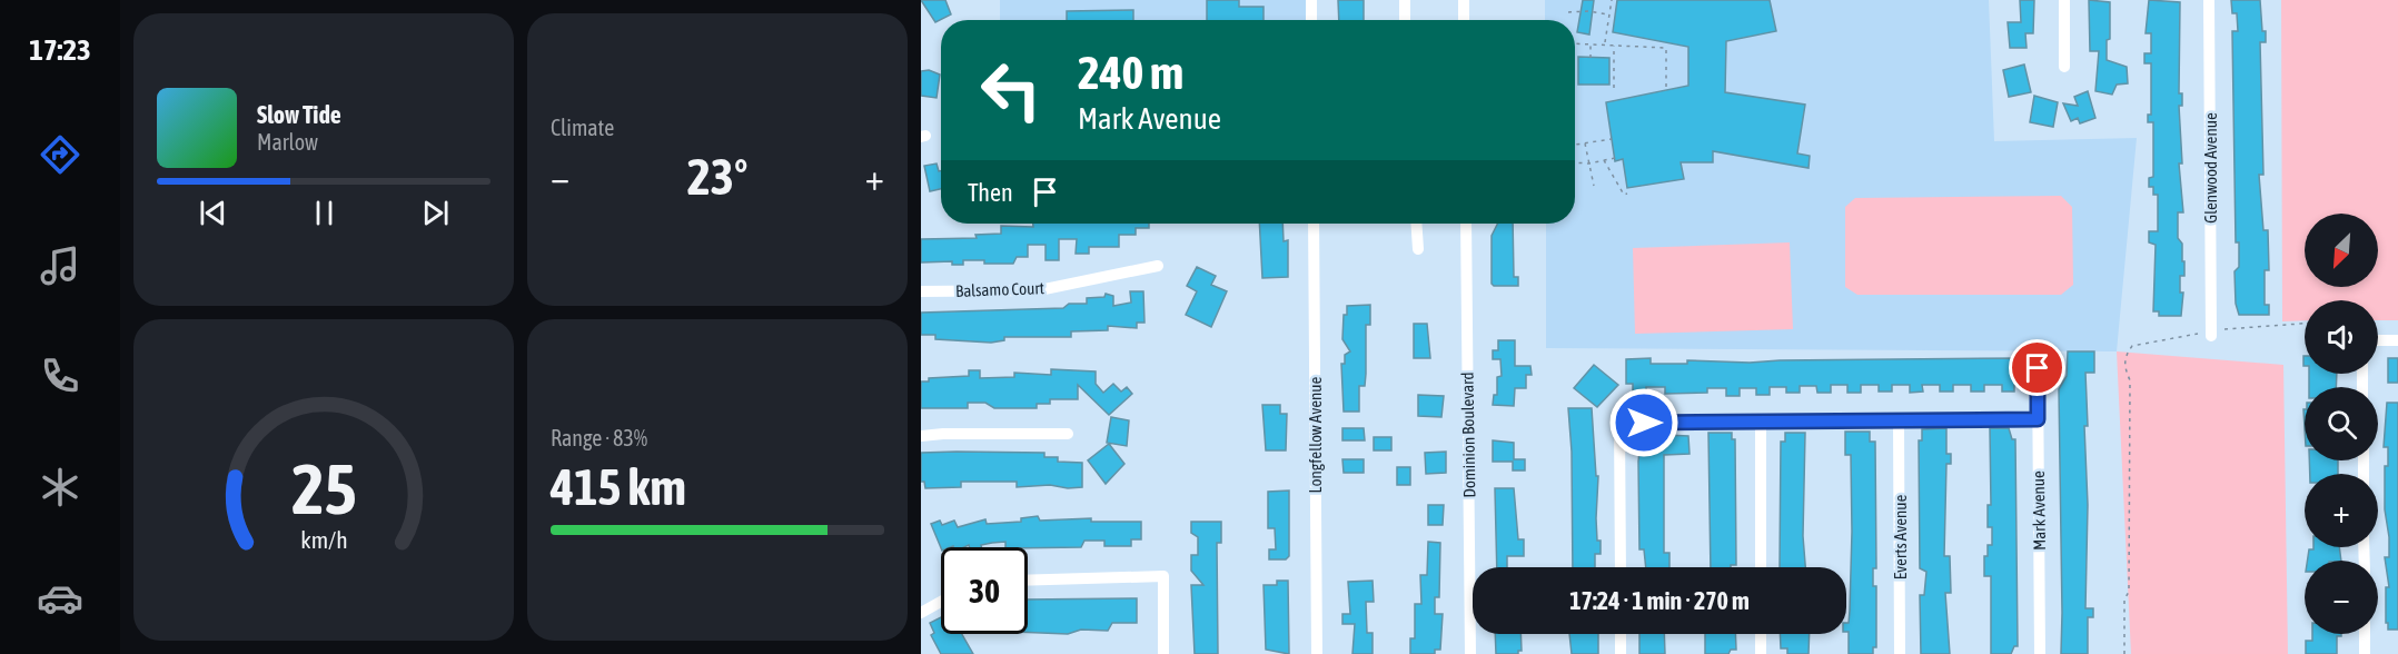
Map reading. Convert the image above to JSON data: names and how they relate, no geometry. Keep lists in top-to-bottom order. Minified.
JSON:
{"streets":{"street":["Glenwood Avenue","Balsamo Court","Longfellow Avenue","Dominion Boulevard","Mark Avenue","Everts Avenue"]},"north":"bottom left","page":{"tabs":"17:23","tile":["Climate",["Range · 83%","415 km"]],"turn":["240 m","Mark Avenue"],"song":["Slow Tide","Marlow"],"heat":["−","23°","+"],"then":"Then","map_buttons":["+","−"],"limit":"30","trip":"17:24 · 1 min · 270 m","gauge":["25","km/h"]}}
